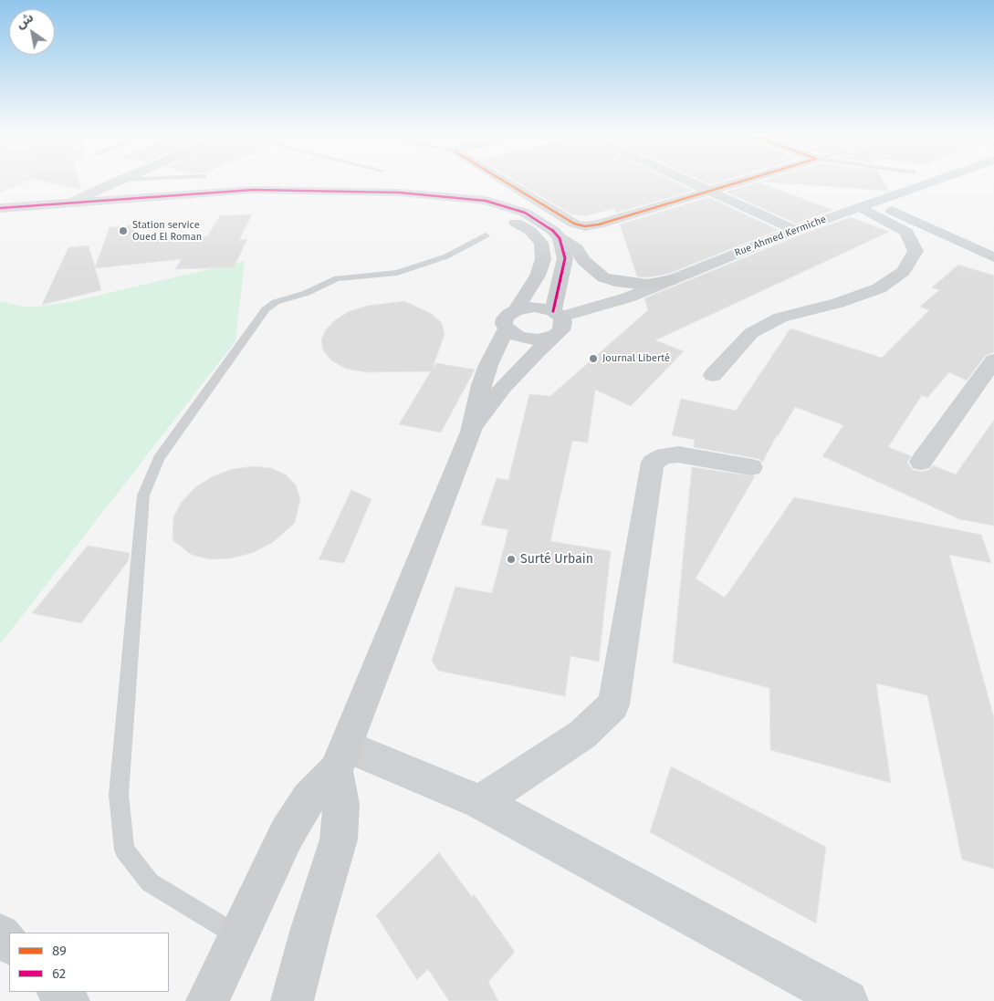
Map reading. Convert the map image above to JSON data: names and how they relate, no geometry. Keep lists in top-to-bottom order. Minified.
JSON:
{"streets":{"main road":["Rue Ahmed Kermiche"]},"places":["Station service Oued El Roman","Journal Liberté","Surté Urbain"],"lines":["transit line 89","transit line 62"],"legend":["89","62"],"north":"top left"}
